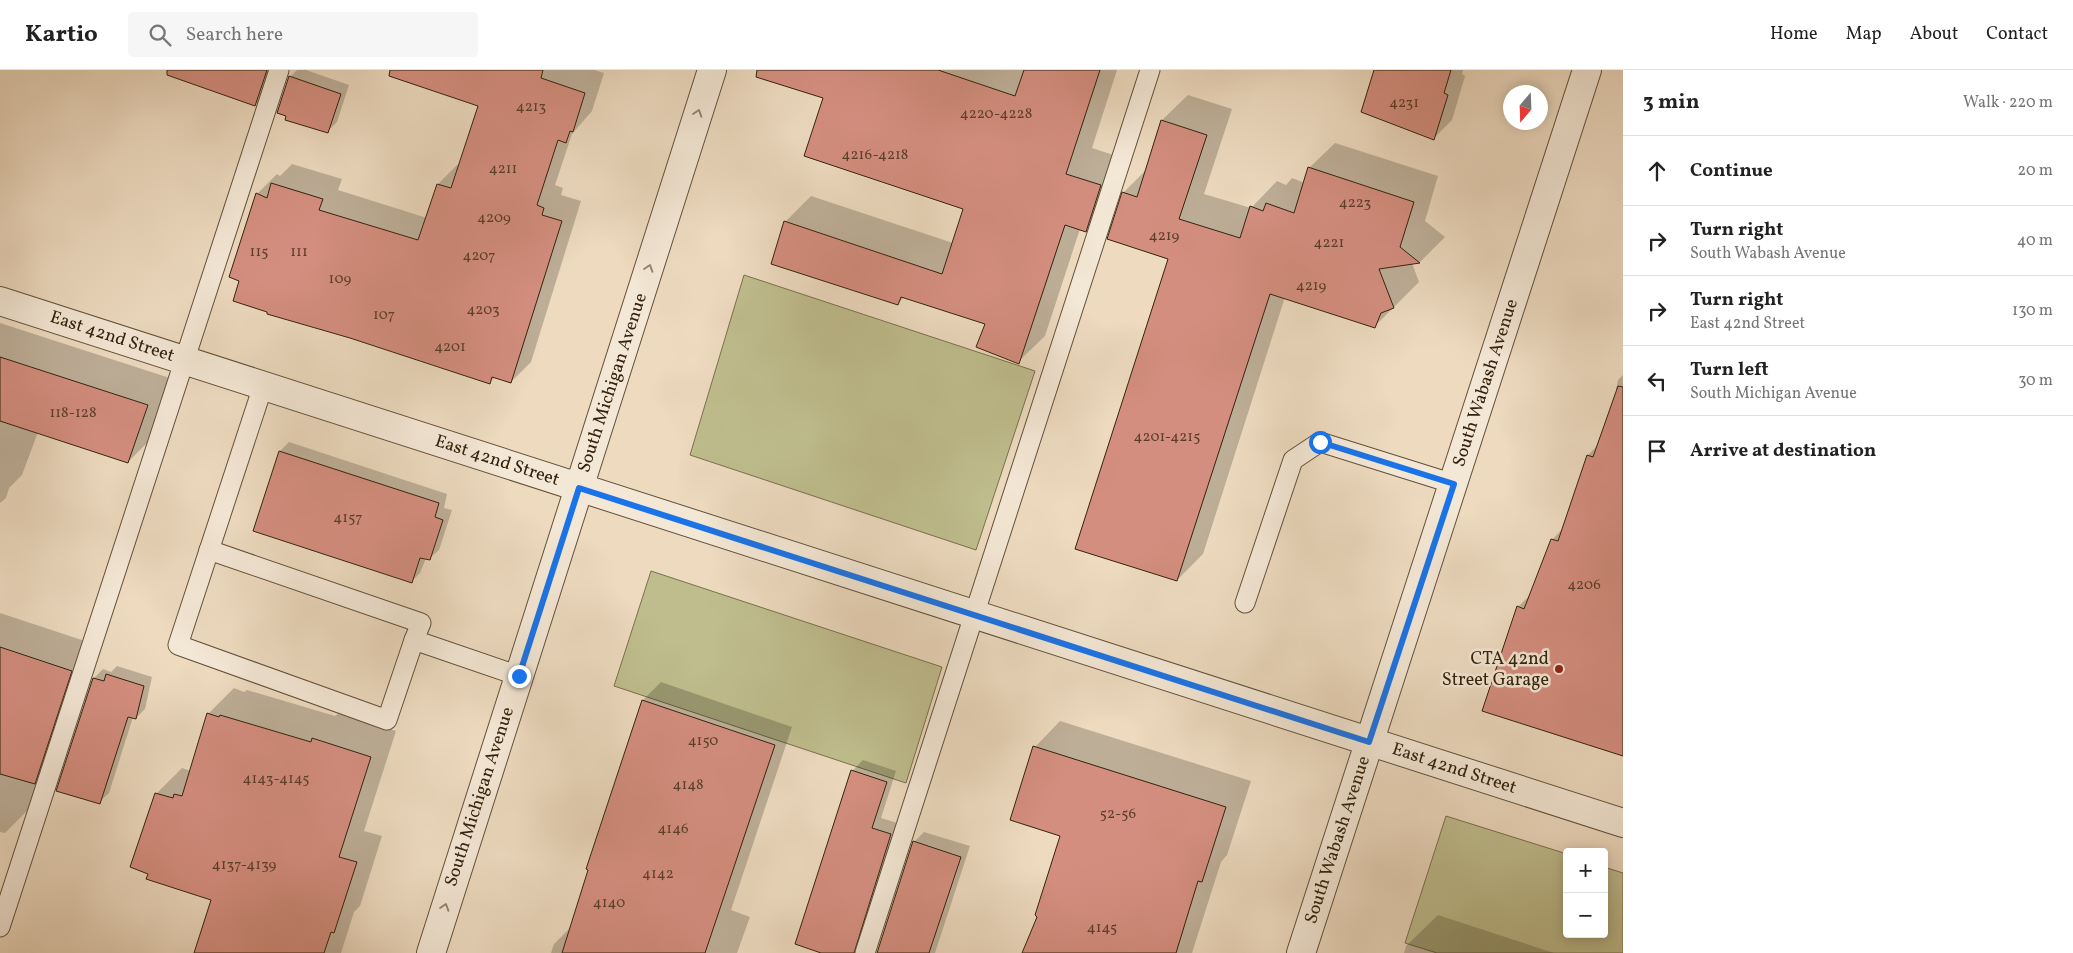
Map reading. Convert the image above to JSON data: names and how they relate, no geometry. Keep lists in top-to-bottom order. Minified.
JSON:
{"streets":{"street":["East 42nd Street","South Michigan Avenue","South Wabash Avenue"]},"crossings":[["East 42nd Street","South Michigan Avenue"],["East 42nd Street","South Wabash Avenue"]],"one_way":["South Michigan Avenue"],"places":["CTA 42nd Street Garage"],"house_numbers":["4231","4213","4220-4228","4216-4218","4211","4223","4209","4219","4221","115","111","4207","109","4219","4203","107","4201","118-128","4201-4215","4157","4206","4150","4143-4145","4148","52-56","4146","4137-4139","4142","4140","4145"],"north":"bottom","page":{"header":"Kartio","search":"Search here","nav":["Home","Map","About","Contact"],"heading":["3 min","Walk · 220 m"],"list":[["Continue","20 m"],["Turn right","South Wabash Avenue","40 m"],["Turn right","East 42nd Street","130 m"],["Turn left","South Michigan Avenue","30 m"],"Arrive at destination"],"map_buttons":["+","−"]}}
